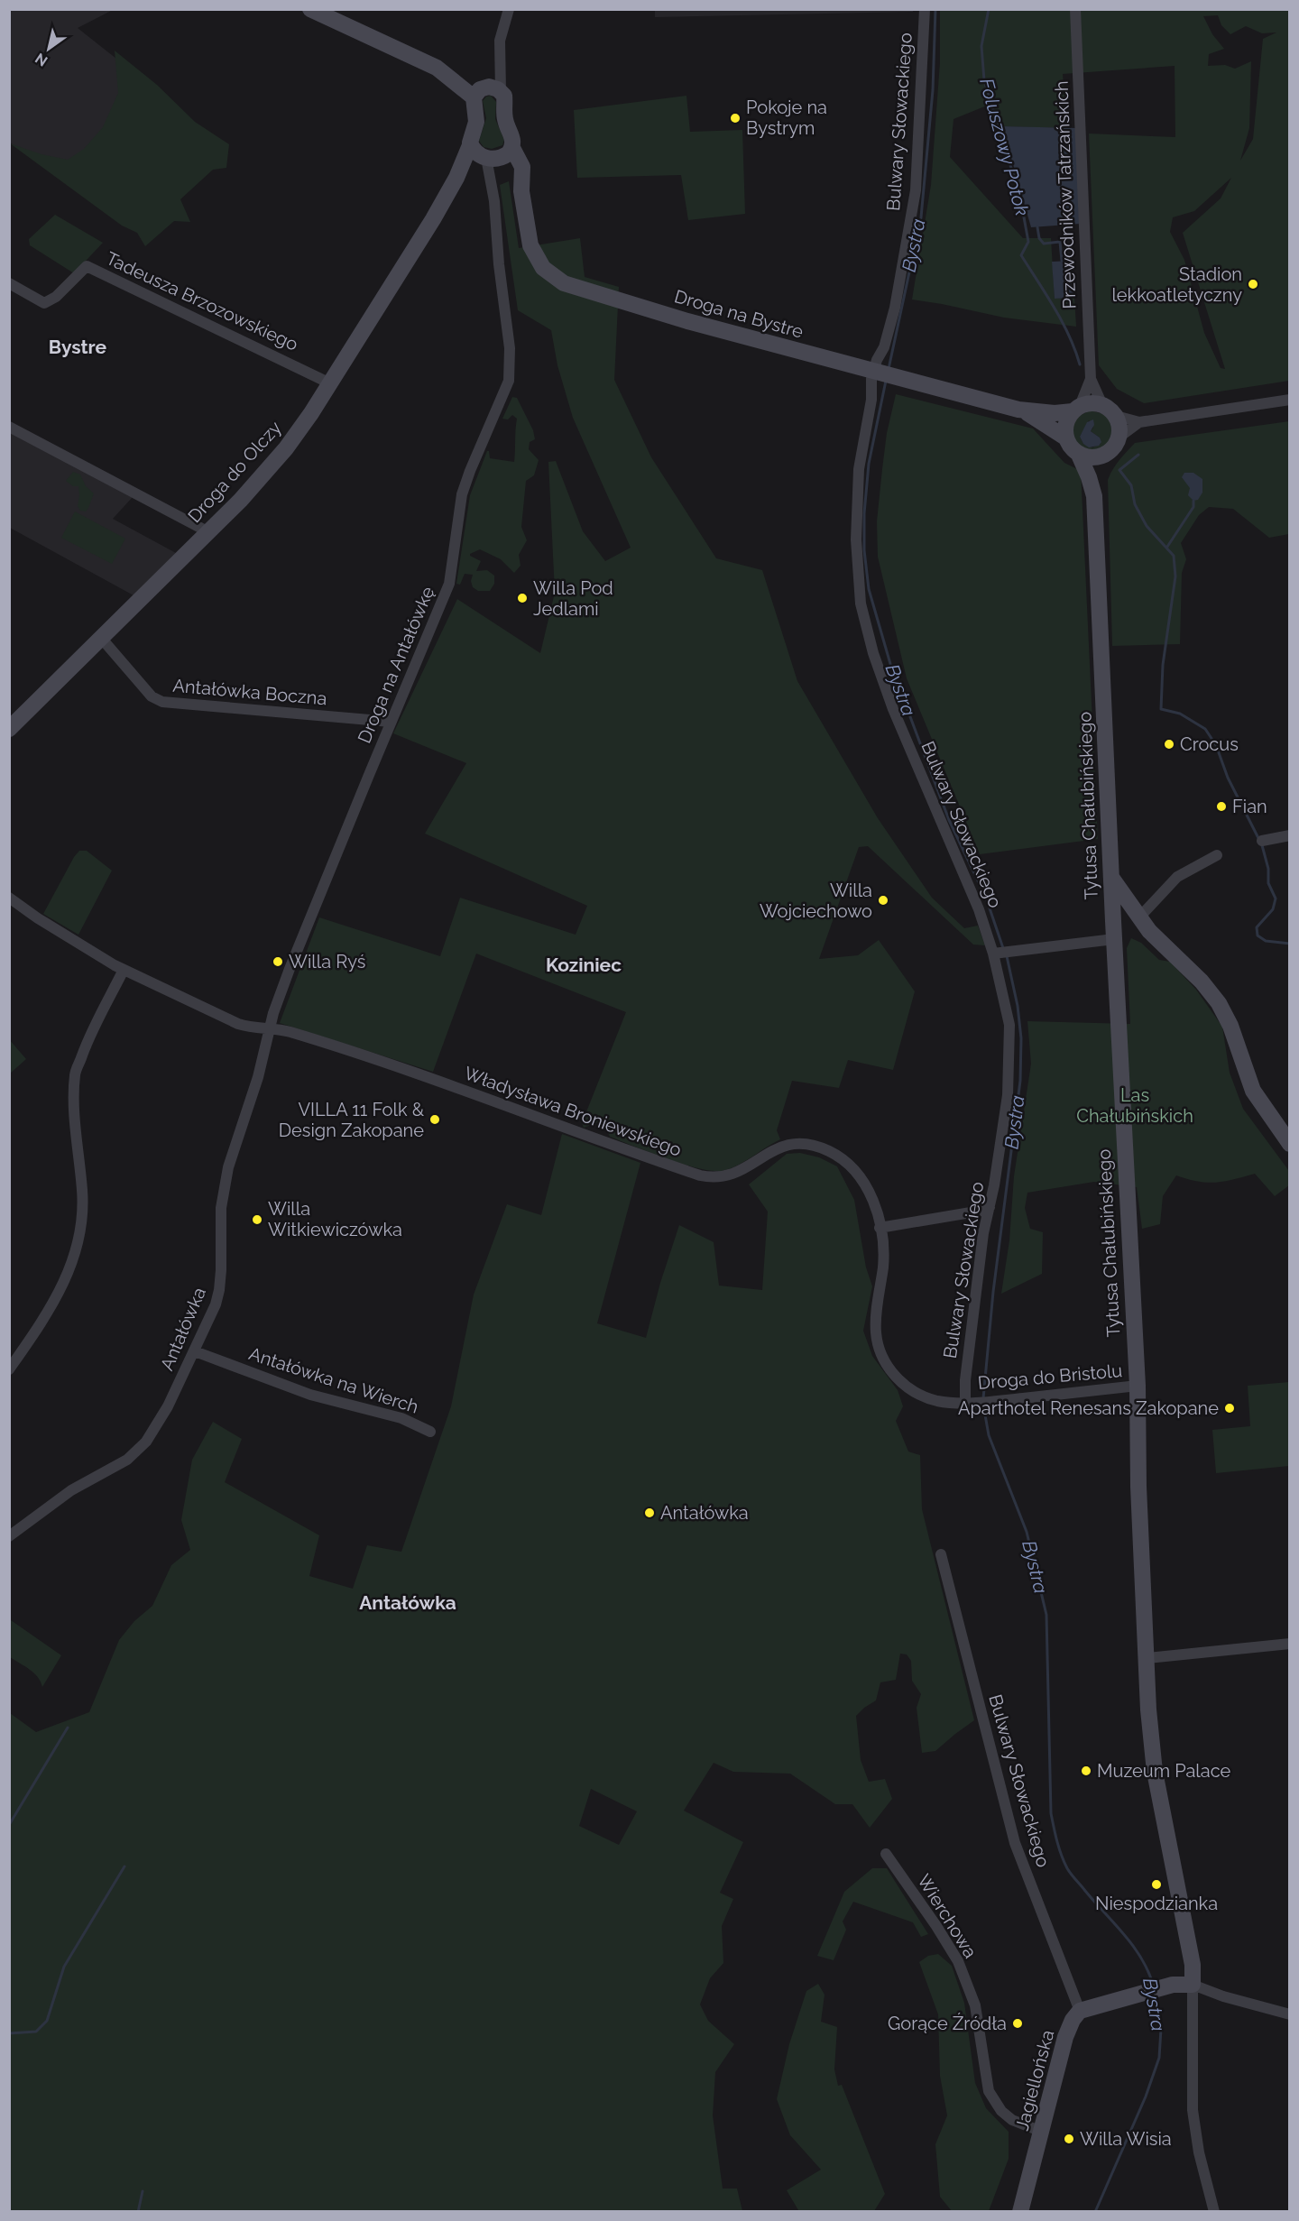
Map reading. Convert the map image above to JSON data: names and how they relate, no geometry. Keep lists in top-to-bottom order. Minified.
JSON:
{"streets":{"street":["Bulwary Słowackiego","Przewodników Tatrzańskich","Tadeusza Brzozowskiego","Droga na Bystre","Droga do Olczy","Droga na Antałówkę","Antałówka Boczna","Tytusa Chałubińskiego","Władysława Broniewskiego","Antałówka","Droga do Bristolu","Antałówka na Wierch","Wierchowa","Jagiellońska"]},"crossings":[["Bulwary Słowackiego","Droga na Bystre"],["Bulwary Słowackiego","Władysława Broniewskiego"],["Bulwary Słowackiego","Droga do Bristolu"],["Bulwary Słowackiego","Jagiellońska"],["Tadeusza Brzozowskiego","Droga do Olczy"],["Droga na Bystre","Droga do Olczy"],["Droga na Bystre","Droga na Antałówkę"],["Droga na Bystre","Tytusa Chałubińskiego"],["Droga do Olczy","Droga na Antałówkę"],["Droga do Olczy","Antałówka Boczna"],["Droga na Antałówkę","Antałówka Boczna"],["Droga na Antałówkę","Władysława Broniewskiego"],["Droga na Antałówkę","Antałówka"],["Tytusa Chałubińskiego","Droga do Bristolu"],["Władysława Broniewskiego","Antałówka"],["Władysława Broniewskiego","Droga do Bristolu"],["Antałówka","Antałówka na Wierch"],["Wierchowa","Jagiellońska"]],"districts":["Bystre","Koziniec","Antałówka"],"water":["Foluszowy Potok","Bystra"],"parks":["Las Chałubińskich"],"places":["Pokoje na Bystrym","Stadion lekkoatletyczny","Willa Pod Jedlami","Crocus","Fian","Willa Wojciechowo","Willa Ryś","VILLA 11 Folk & Design Zakopane","Willa Witkiewiczówka","Aparthotel Renesans Zakopane","Antałówka","Muzeum Palace","Niespodzianka","Gorące Źródła","Willa Wisia"],"north":"bottom left"}
